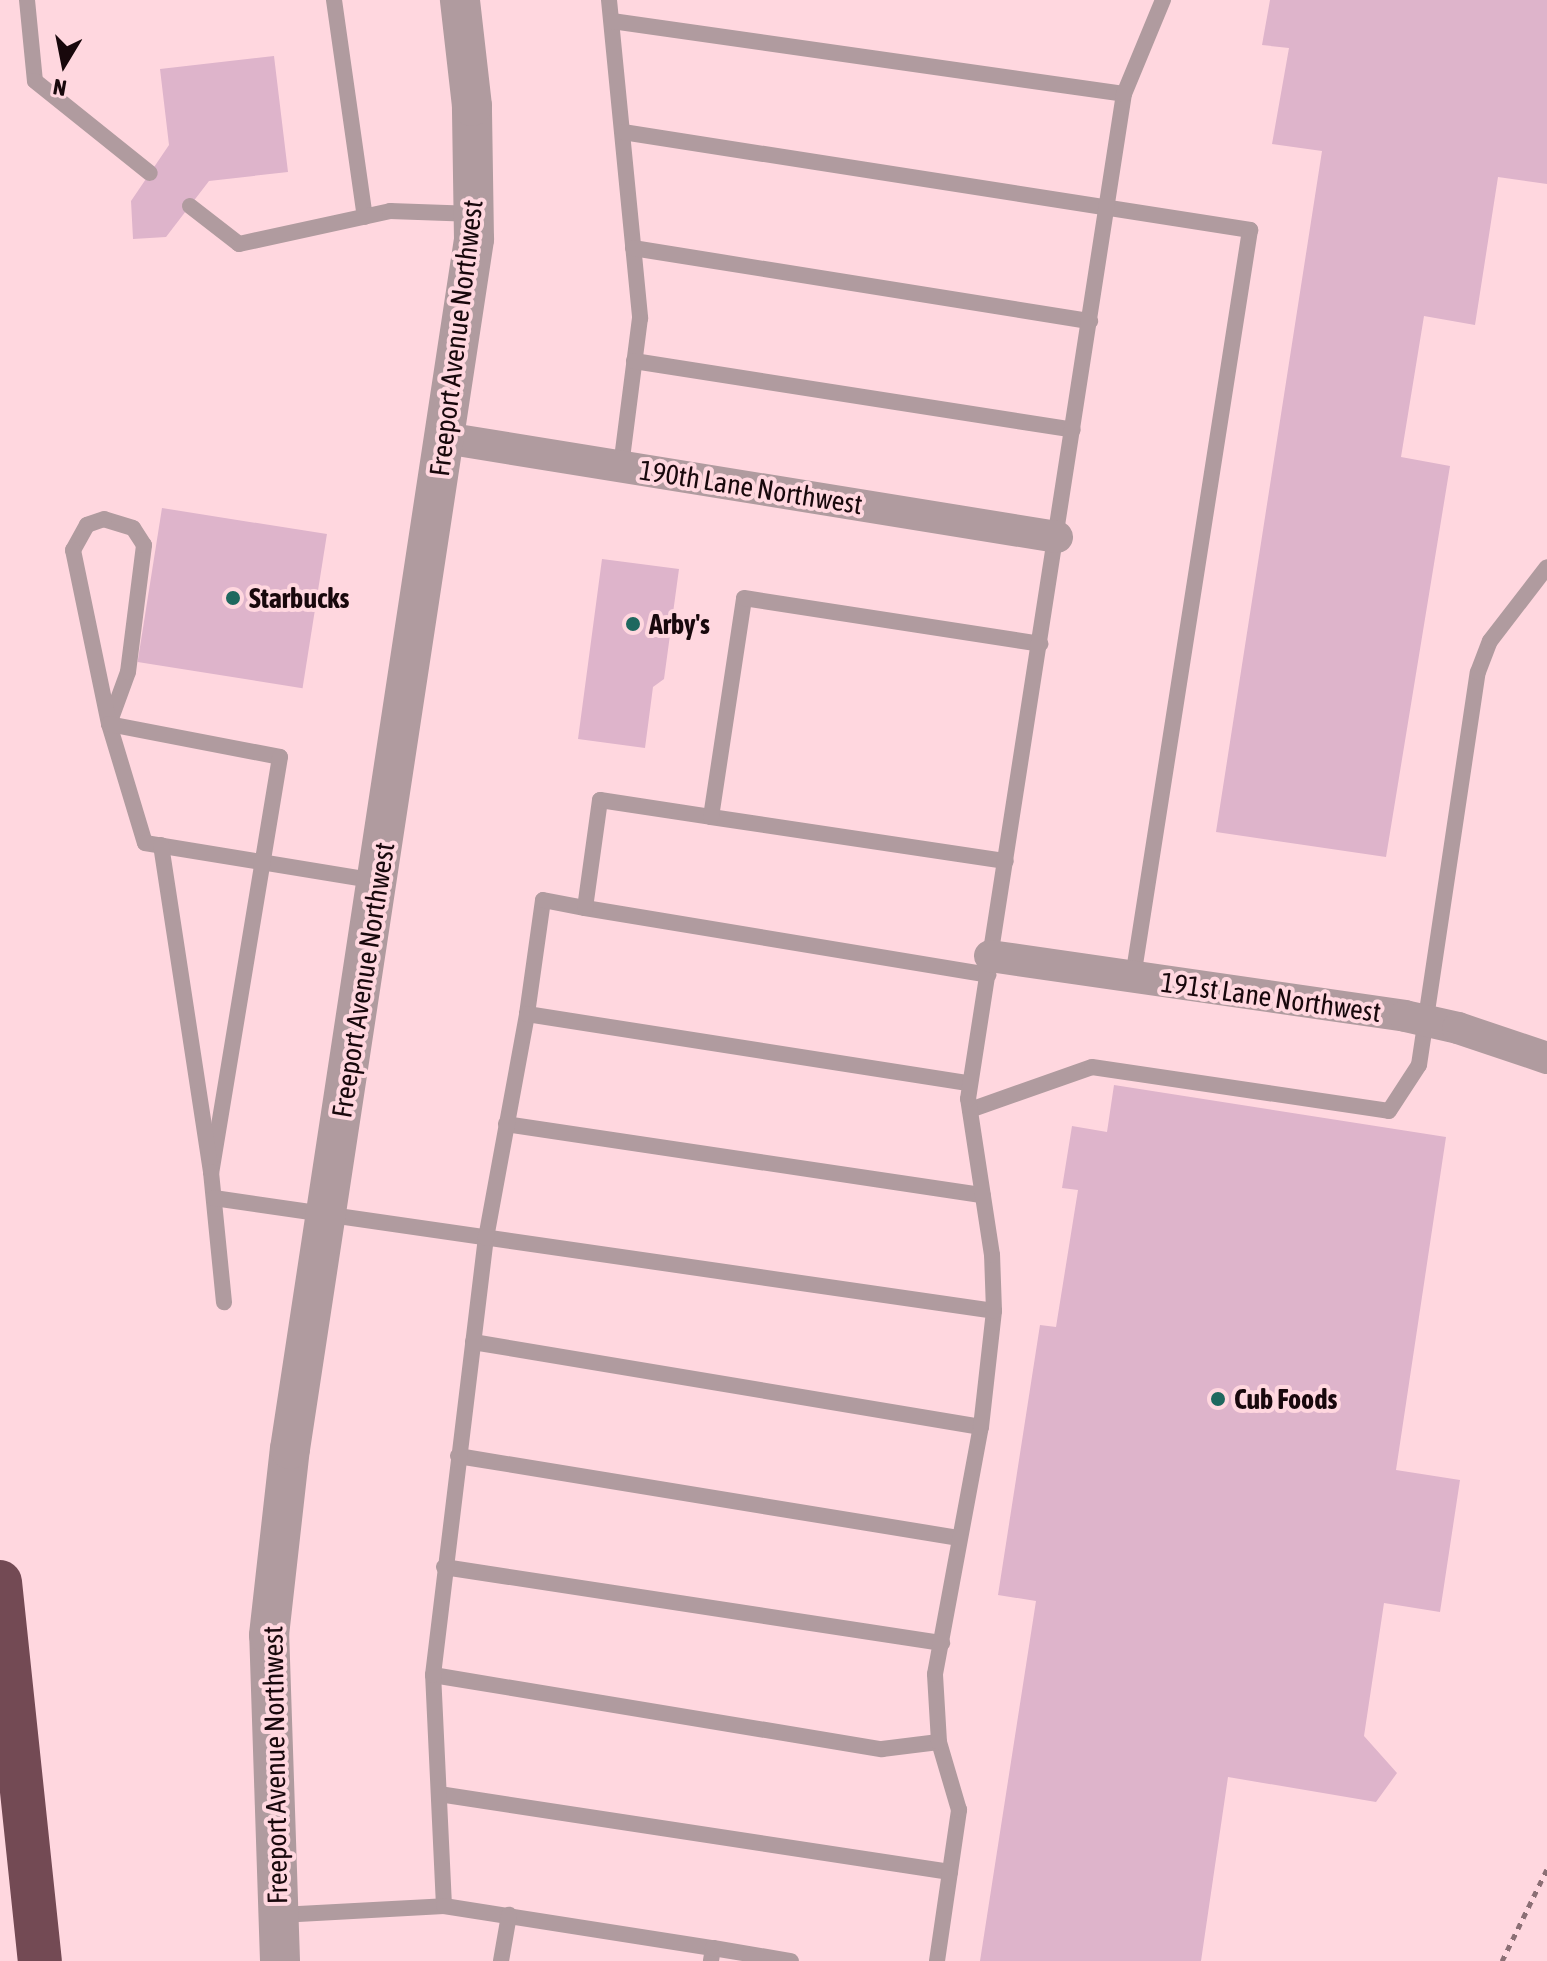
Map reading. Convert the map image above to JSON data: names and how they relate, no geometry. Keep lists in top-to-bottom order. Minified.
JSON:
{"streets":{"street":["Freeport Avenue Northwest","190th Lane Northwest","191st Lane Northwest"]},"crossings":[["Freeport Avenue Northwest","190th Lane Northwest"]],"places":["Starbucks","Arby's","Cub Foods"],"north":"bottom"}
